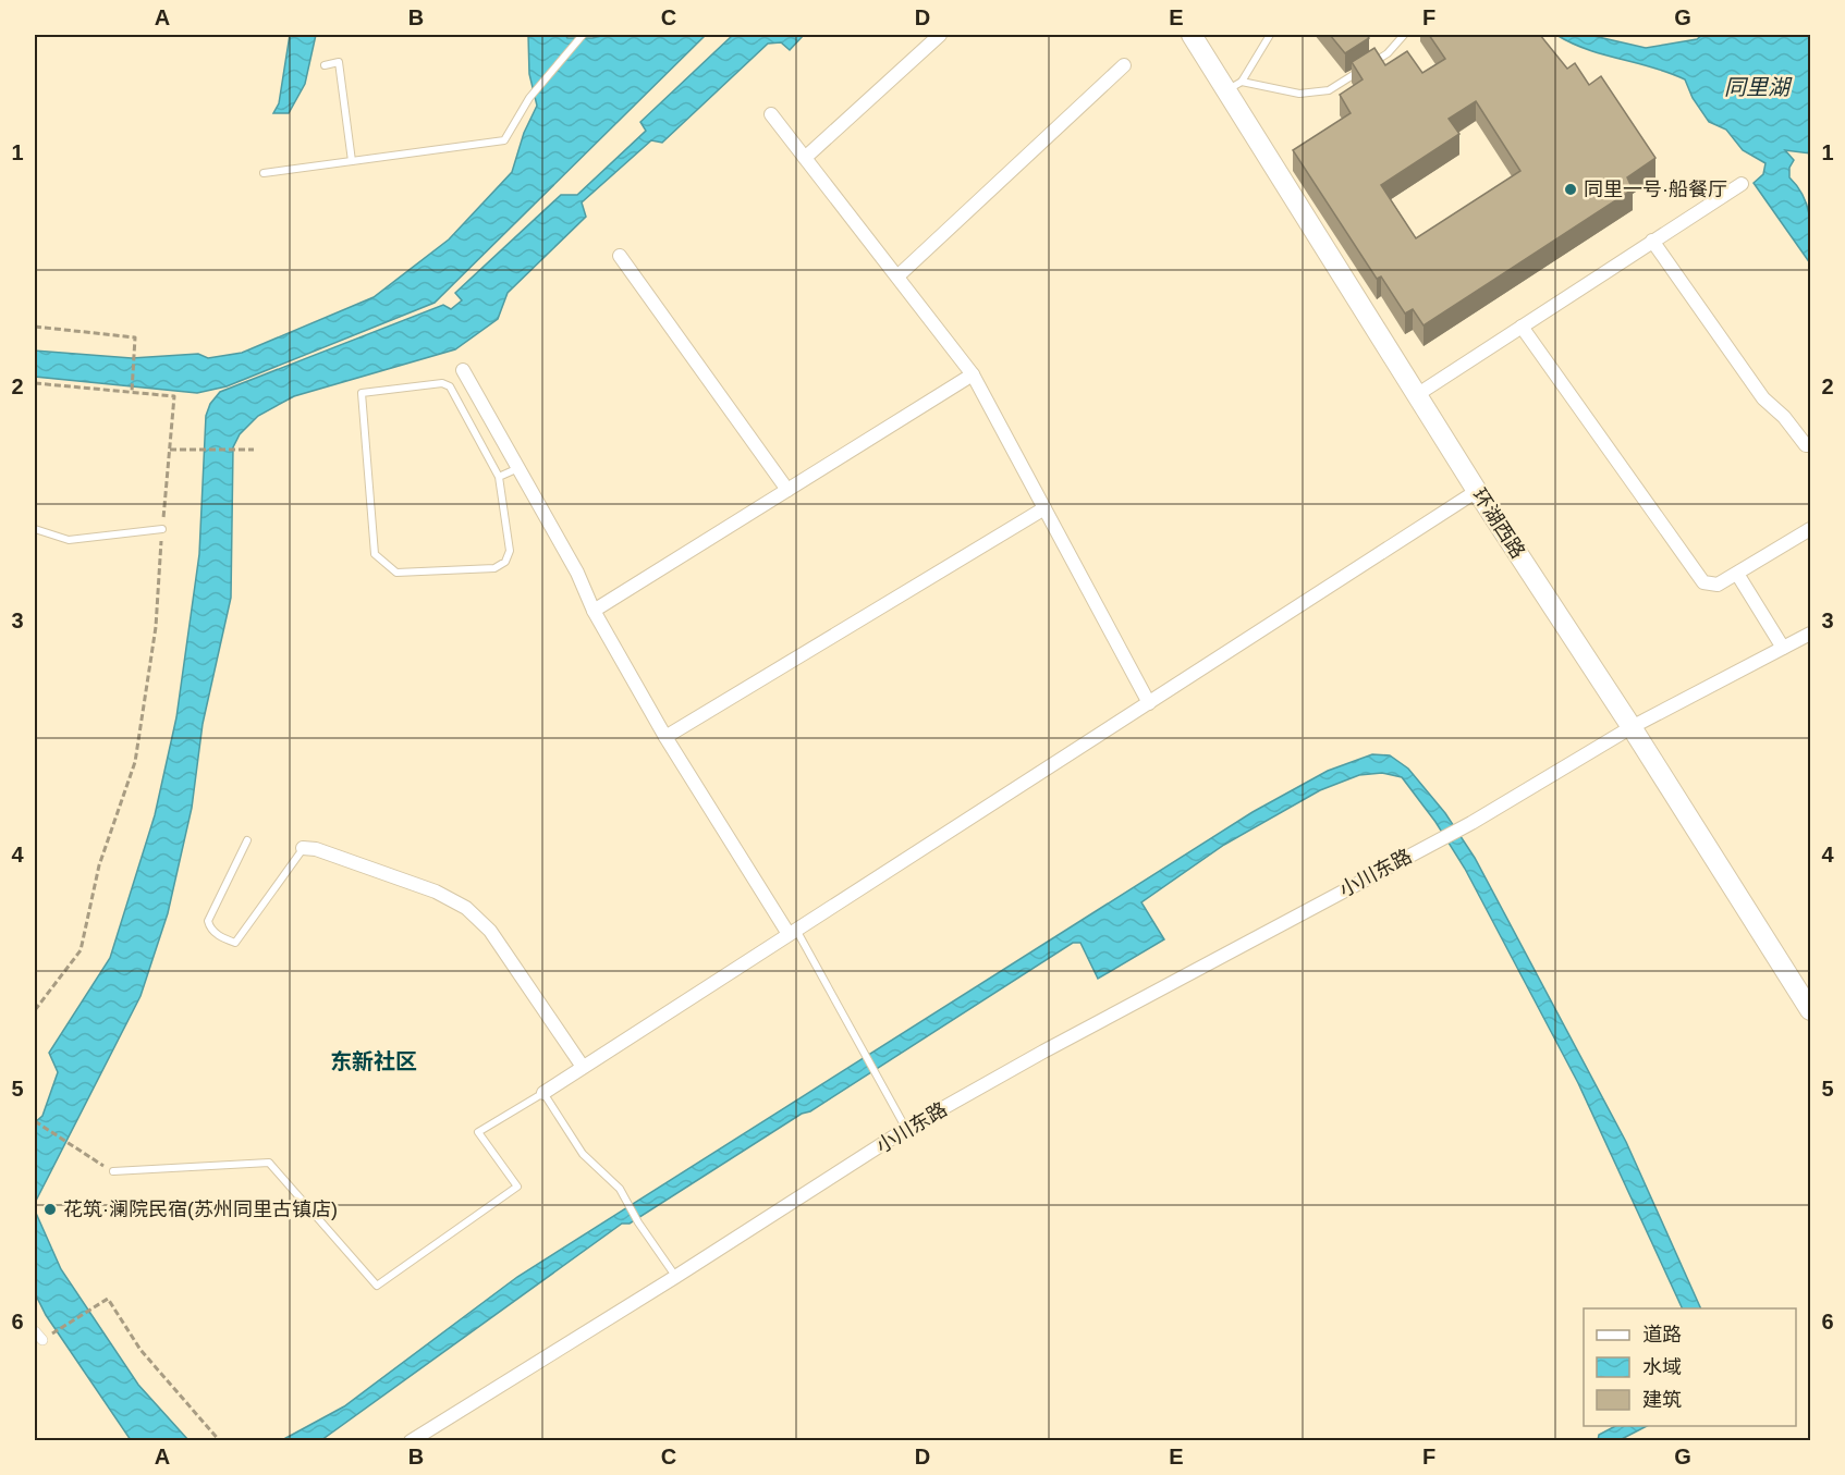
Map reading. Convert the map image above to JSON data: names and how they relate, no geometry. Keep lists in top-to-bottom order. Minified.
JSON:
{"streets":{"main road":["环湖西路"],"street":["小川东路"]},"crossings":[["环湖西路","小川东路"]],"districts":["东新社区"],"water":["同里湖"],"places":["同里一号·船餐厅","花筑·澜院民宿(苏州同里古镇店)"],"legend":["道路","水域","建筑"],"grid":{"columns":["A","B","C","D","E","F","G"],"rows":["1","2","3","4","5","6"]}}
